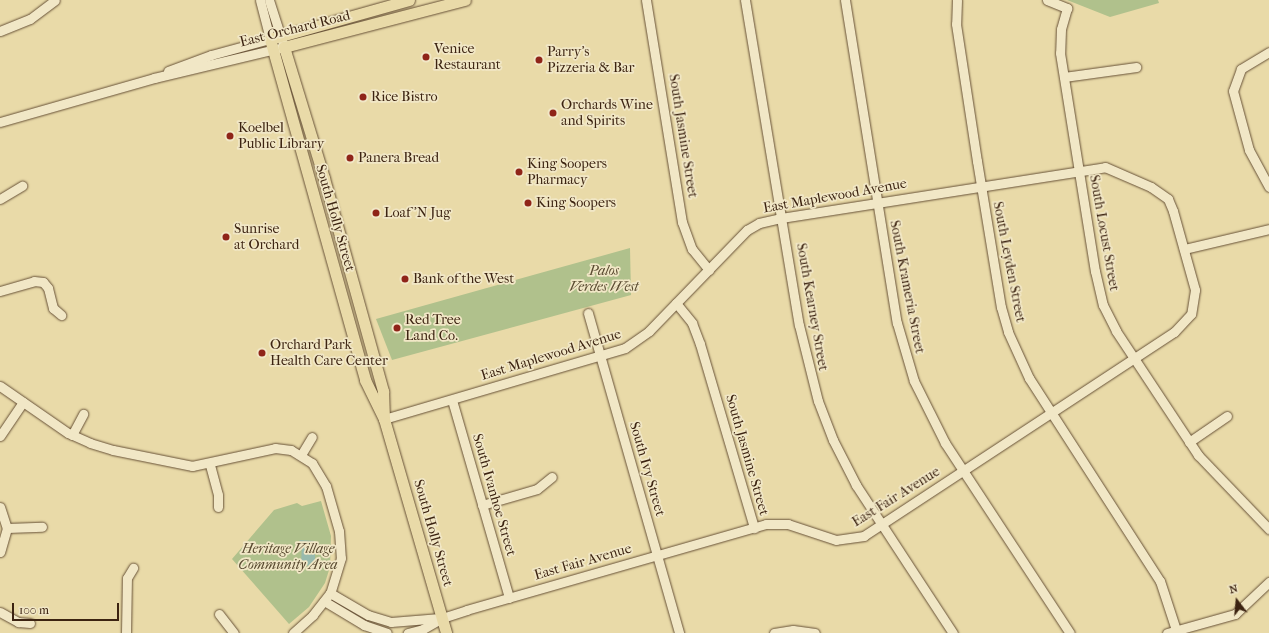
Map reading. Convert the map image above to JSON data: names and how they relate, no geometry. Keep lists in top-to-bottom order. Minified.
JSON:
{"streets":{"main road":["East Orchard Road","South Holly Street"],"street":["South Jasmine Street","East Maplewood Avenue","South Locust Street","South Leyden Street","South Krameria Street","South Kearney Street","South Ivy Street","South Ivanhoe Street","East Fair Avenue"]},"crossings":[["East Orchard Road","South Holly Street"],["South Jasmine Street","East Maplewood Avenue"],["South Jasmine Street","East Fair Avenue"],["East Maplewood Avenue","South Holly Street"],["East Maplewood Avenue","South Locust Street"],["East Maplewood Avenue","South Leyden Street"],["East Maplewood Avenue","South Krameria Street"],["East Maplewood Avenue","South Kearney Street"],["East Maplewood Avenue","South Ivy Street"],["East Maplewood Avenue","South Ivanhoe Street"],["East Maplewood Avenue","East Fair Avenue"],["South Holly Street","East Fair Avenue"],["South Locust Street","East Fair Avenue"],["South Leyden Street","East Fair Avenue"],["South Krameria Street","East Fair Avenue"],["South Kearney Street","East Fair Avenue"],["South Ivy Street","East Fair Avenue"],["South Ivanhoe Street","East Fair Avenue"]],"parks":["Palos Verdes West","Heritage Village Community Area"],"places":["Venice Restaurant","Parry's Pizzeria & Bar","Rice Bistro","Orchards Wine and Spirits","Koelbel Public Library","Panera Bread","King Soopers Pharmacy","King Soopers","Loaf 'N Jug","Sunrise at Orchard","Bank of the West","Red Tree Land Co.","Orchard Park Health Care Center"],"scale_bar":"100 m","north":"top"}
